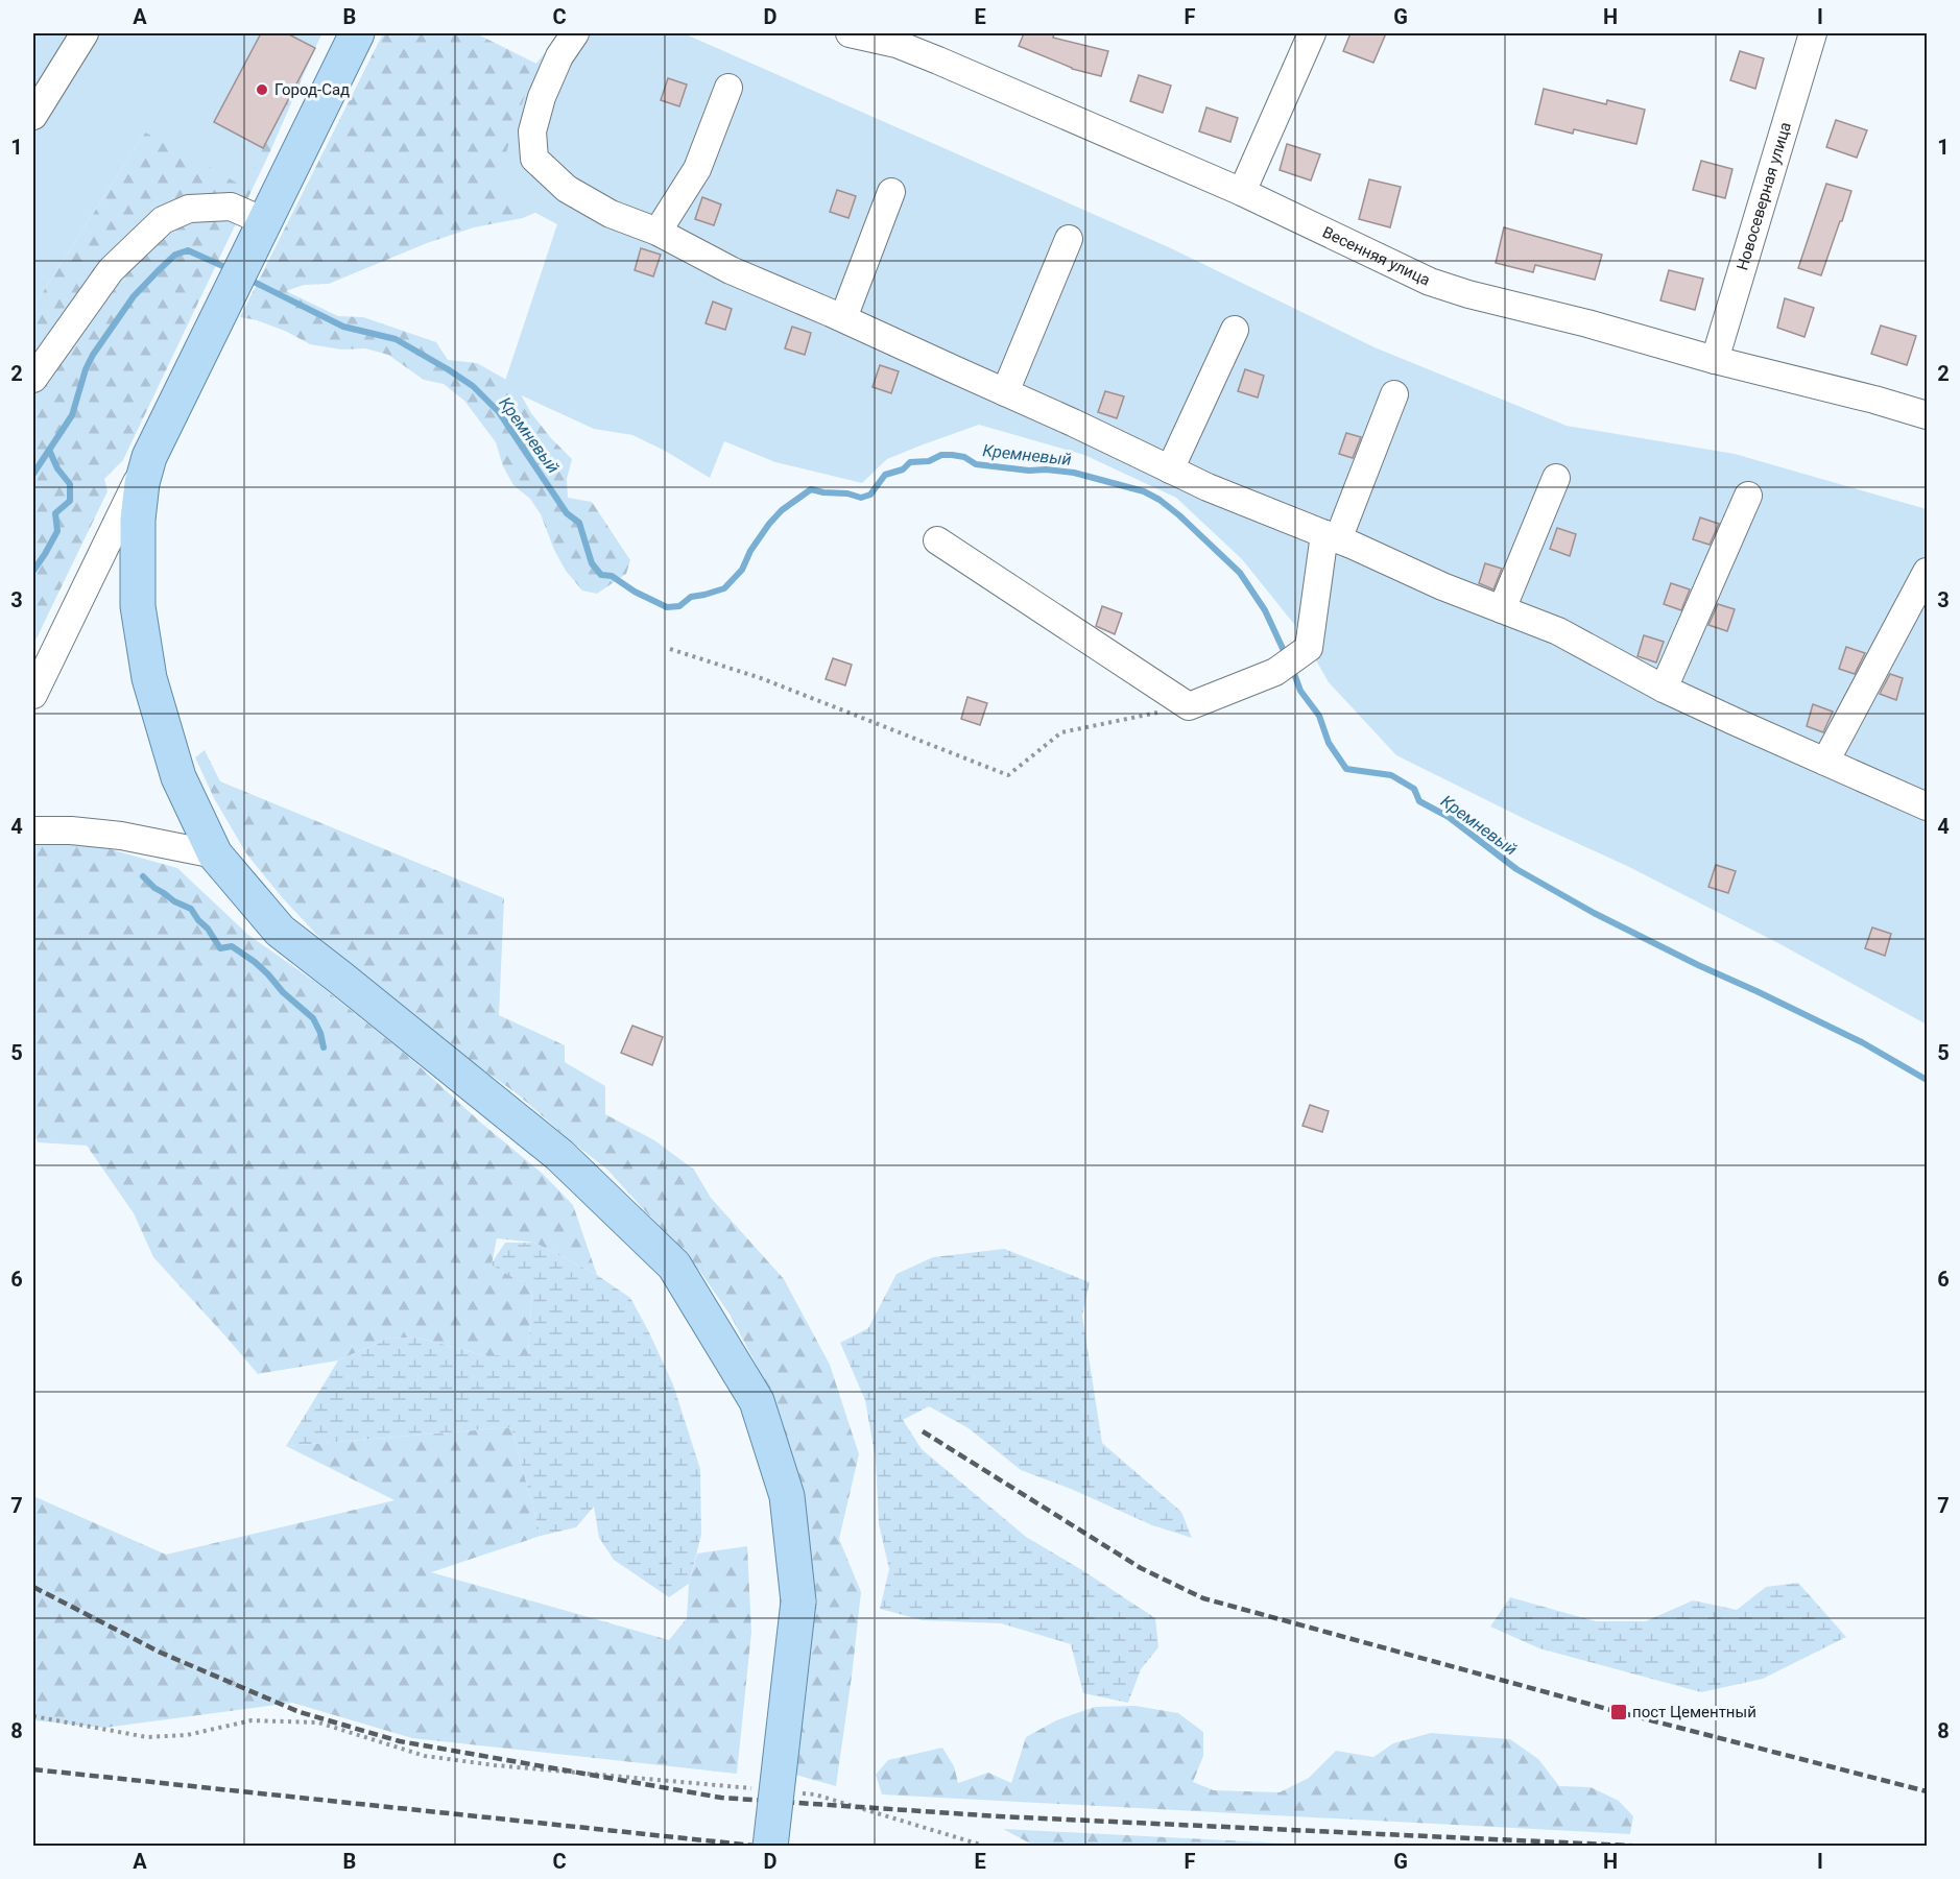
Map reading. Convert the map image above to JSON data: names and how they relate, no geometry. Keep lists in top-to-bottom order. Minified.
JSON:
{"streets":{"street":["Новосеверная улица","Весенняя улица"]},"crossings":[["Новосеверная улица","Весенняя улица"]],"water":["Кремневый"],"places":{"other":["Город-Сад"],"transit":["пост Цементный"]},"grid":{"columns":["A","B","C","D","E","F","G","H","I"],"rows":["1","2","3","4","5","6","7","8"]}}
